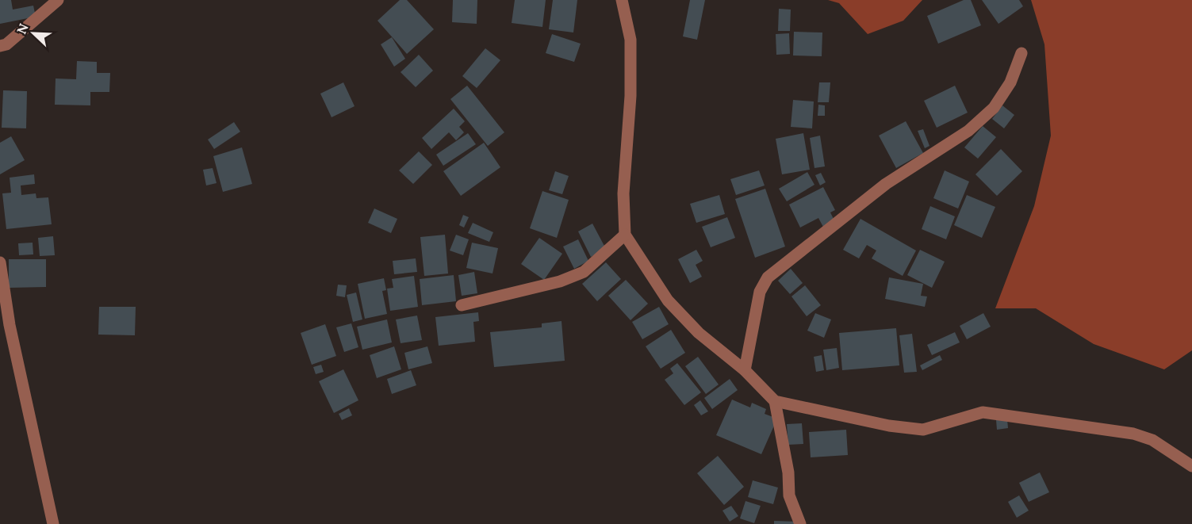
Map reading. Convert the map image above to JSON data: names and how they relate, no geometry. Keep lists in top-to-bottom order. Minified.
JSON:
{"north":"top left"}
